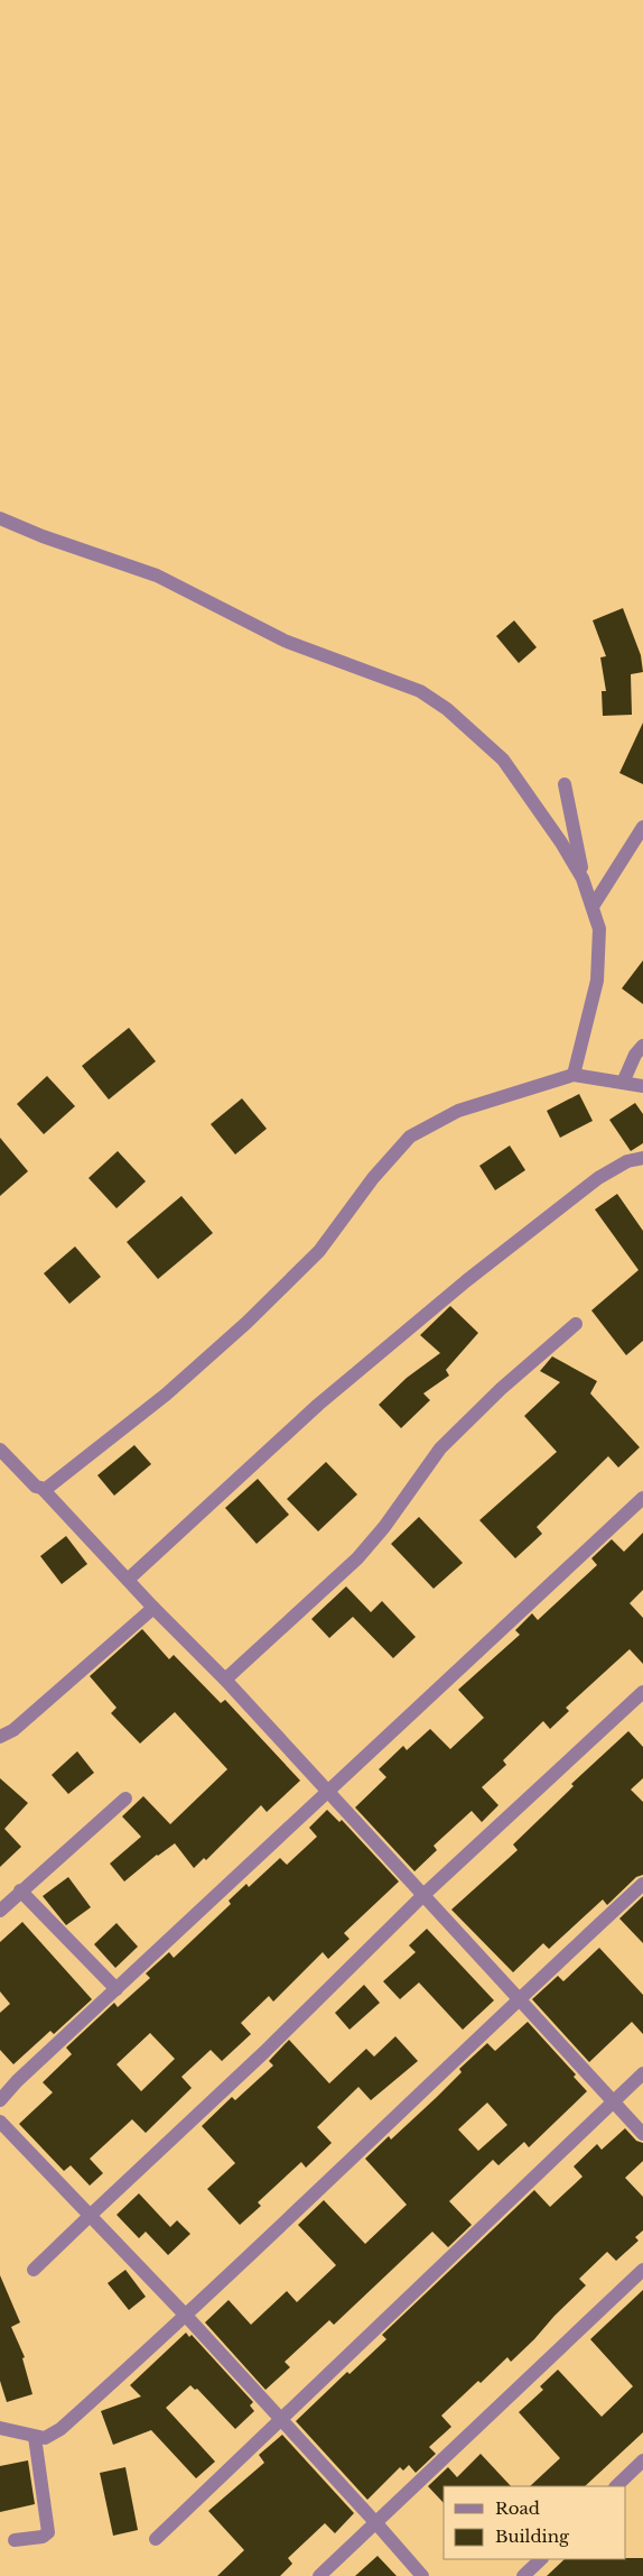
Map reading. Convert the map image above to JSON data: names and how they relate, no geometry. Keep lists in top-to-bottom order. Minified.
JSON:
{"legend":["Road","Building"]}
